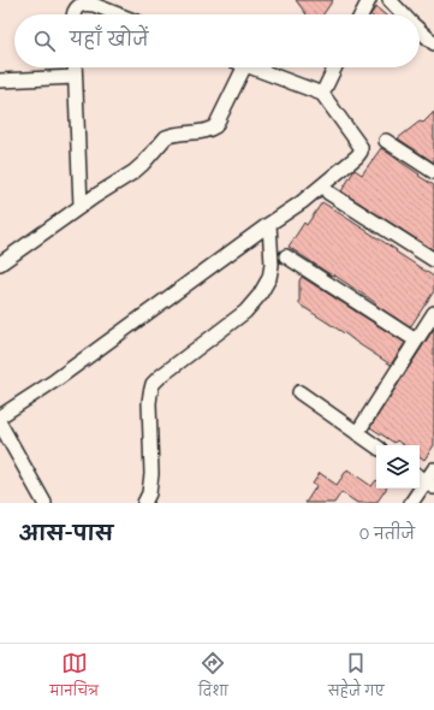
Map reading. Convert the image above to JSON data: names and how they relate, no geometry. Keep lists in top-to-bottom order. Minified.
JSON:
{"page":{"search":"यहाँ खोजें","heading":["आस-पास","0 नतीजे"],"nav":["मानचित्र","दिशा","सहेजे गए"]}}
